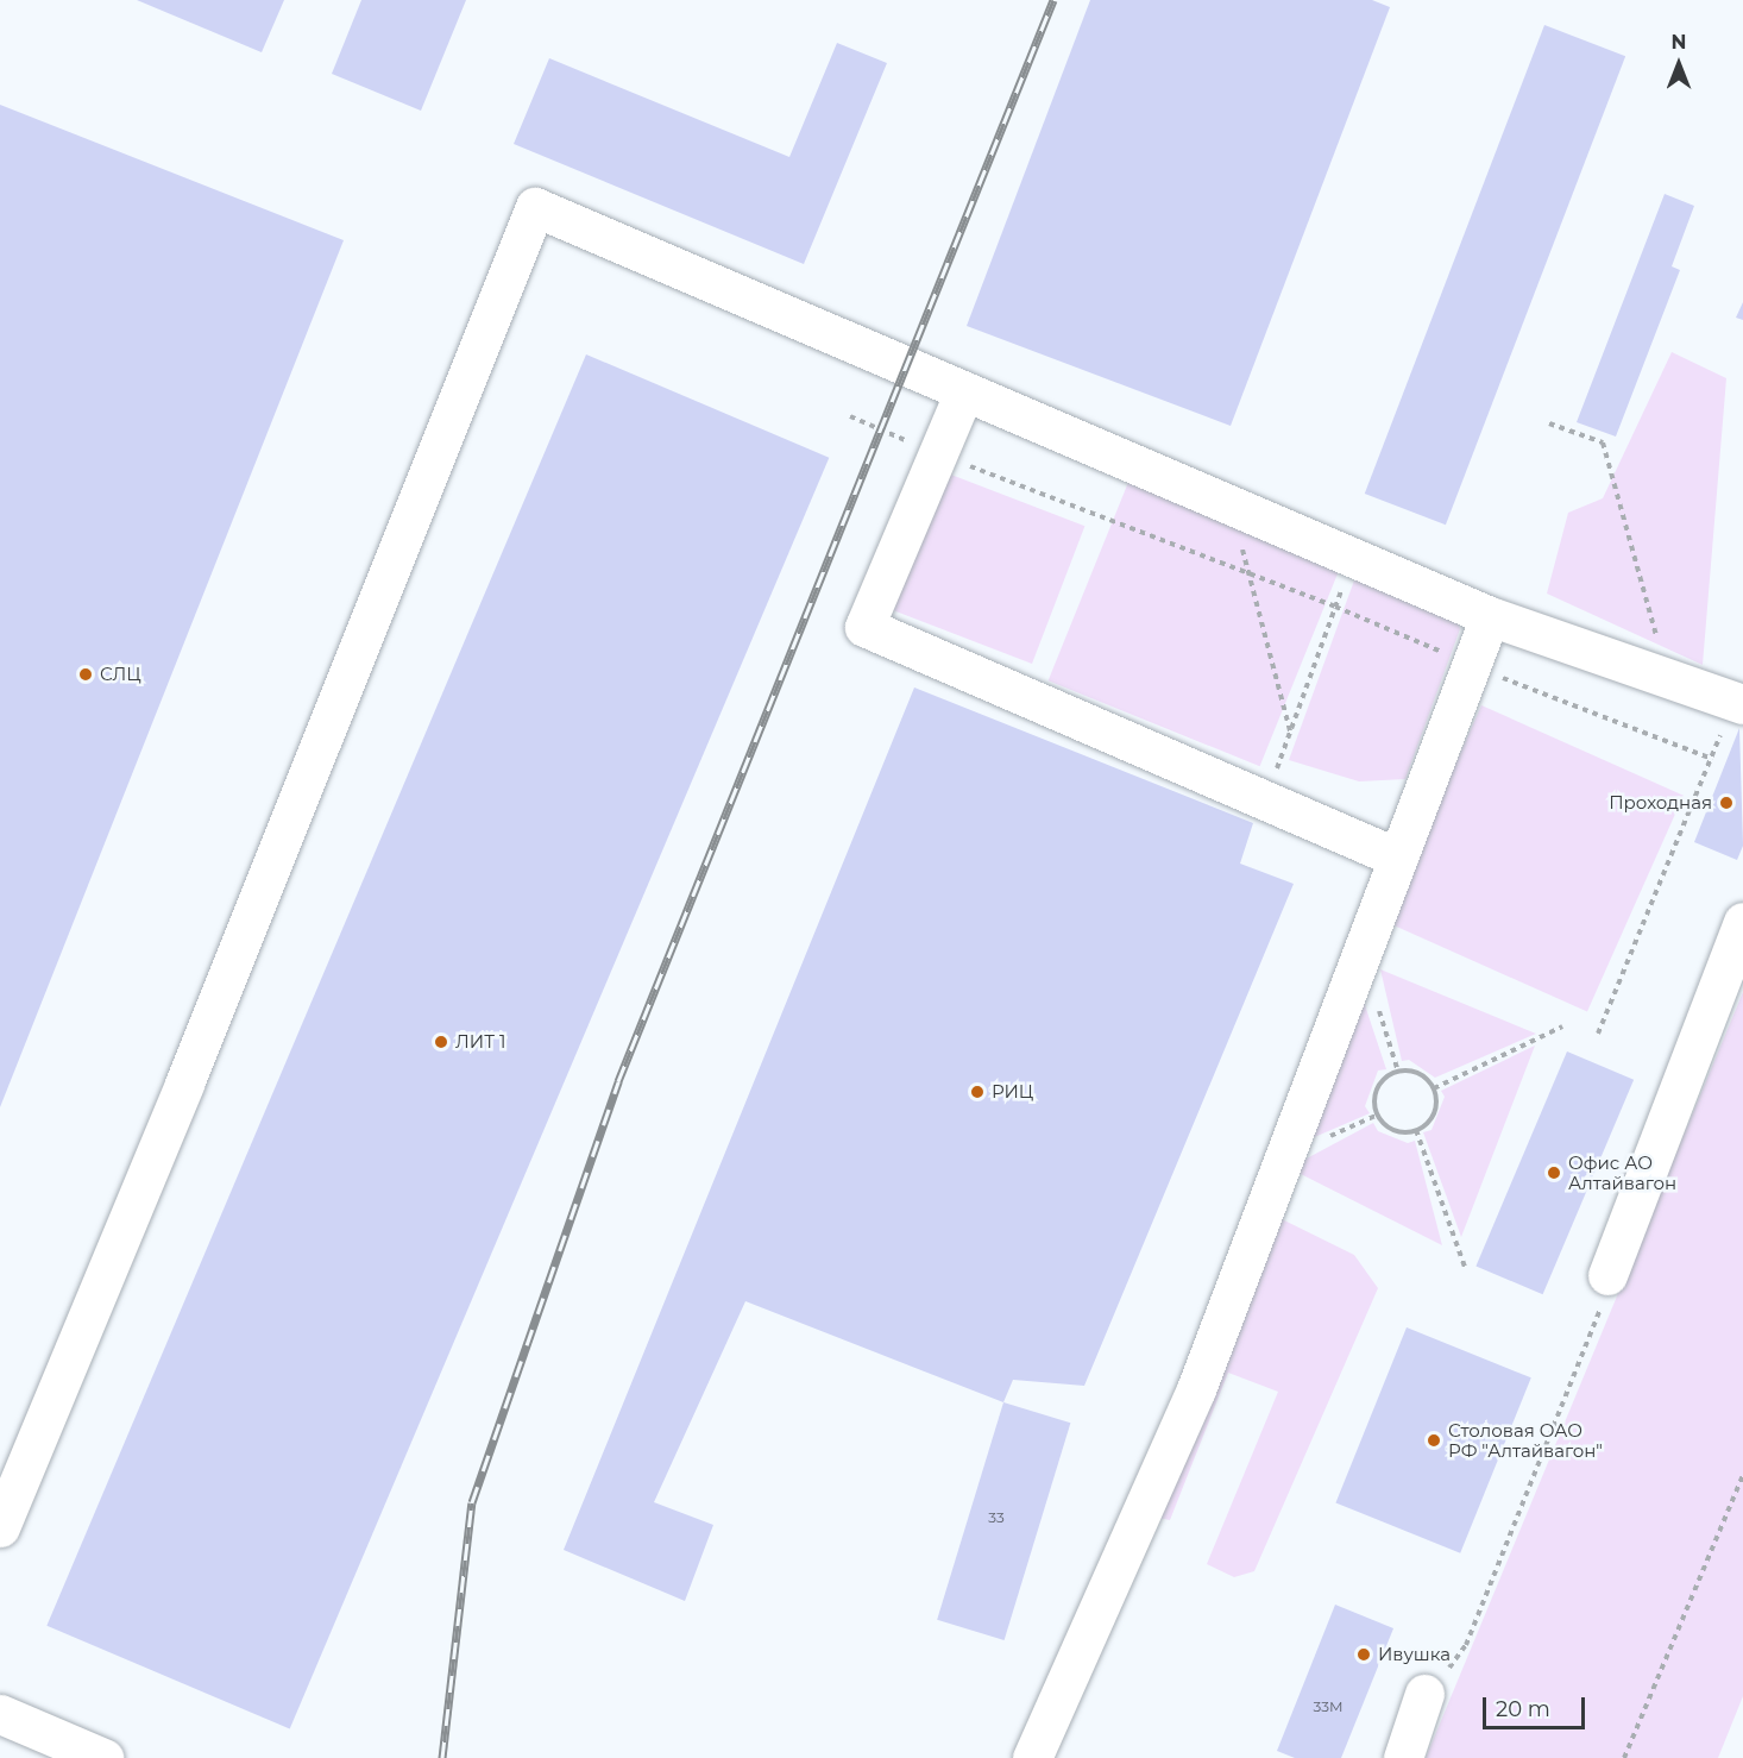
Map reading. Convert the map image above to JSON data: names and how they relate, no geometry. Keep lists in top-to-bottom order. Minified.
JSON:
{"places":["СЛЦ","Проходная","ЛИТ 1","РИЦ","Офис АО Алтайвагон","Столовая ОАО РФ \"Алтайвагон\"","Ивушка"],"house_numbers":["33","33М"],"scale_bar":"20 m","north":"top"}
